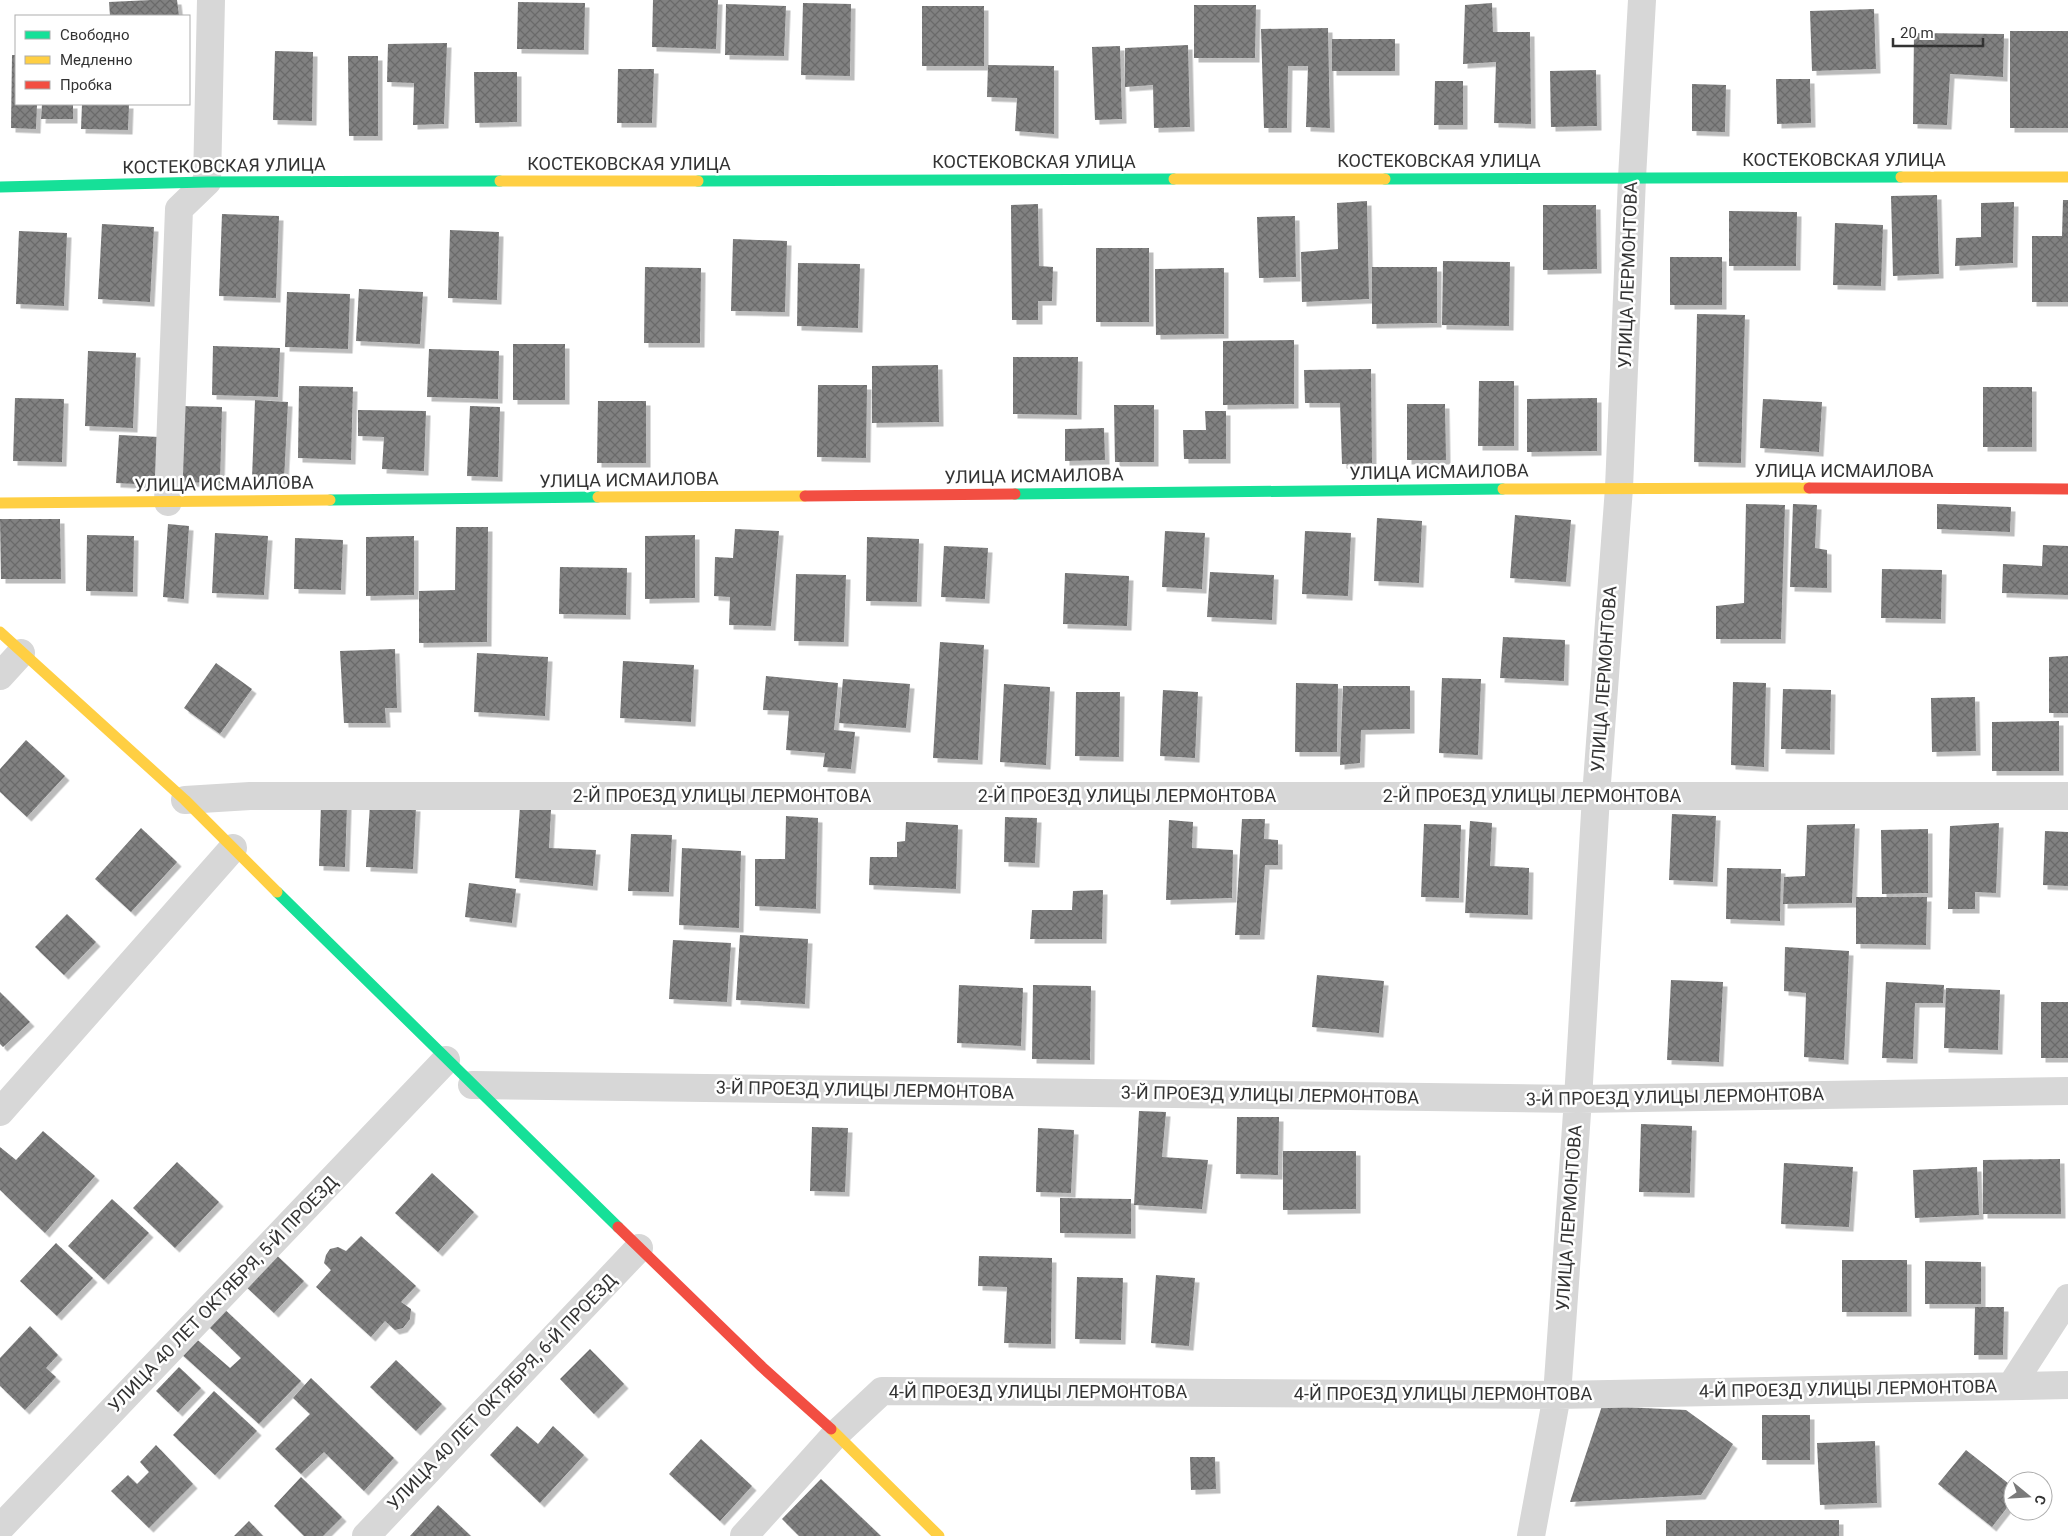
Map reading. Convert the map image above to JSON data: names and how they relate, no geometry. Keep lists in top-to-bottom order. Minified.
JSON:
{"streets":{"street":["КОСТЕКОВСКАЯ УЛИЦА","УЛИЦА ЛЕРМОНТОВА","УЛИЦА ИСМАИЛОВА","2-Й ПРОЕЗД УЛИЦЫ ЛЕРМОНТОВА","3-Й ПРОЕЗД УЛИЦЫ ЛЕРМОНТОВА","УЛИЦА 40 ЛЕТ ОКТЯБРЯ, 5-Й ПРОЕЗД","4-Й ПРОЕЗД УЛИЦЫ ЛЕРМОНТОВА","УЛИЦА 40 ЛЕТ ОКТЯБРЯ, 6-Й ПРОЕЗД"]},"crossings":[["КОСТЕКОВСКАЯ УЛИЦА","УЛИЦА ЛЕРМОНТОВА"],["УЛИЦА ЛЕРМОНТОВА","УЛИЦА ИСМАИЛОВА"],["УЛИЦА ЛЕРМОНТОВА","2-Й ПРОЕЗД УЛИЦЫ ЛЕРМОНТОВА"],["УЛИЦА ЛЕРМОНТОВА","3-Й ПРОЕЗД УЛИЦЫ ЛЕРМОНТОВА"],["УЛИЦА ЛЕРМОНТОВА","4-Й ПРОЕЗД УЛИЦЫ ЛЕРМОНТОВА"]],"legend":["Свободно","Медленно","Пробка"],"scale_bar":"20 m","north":"right"}
